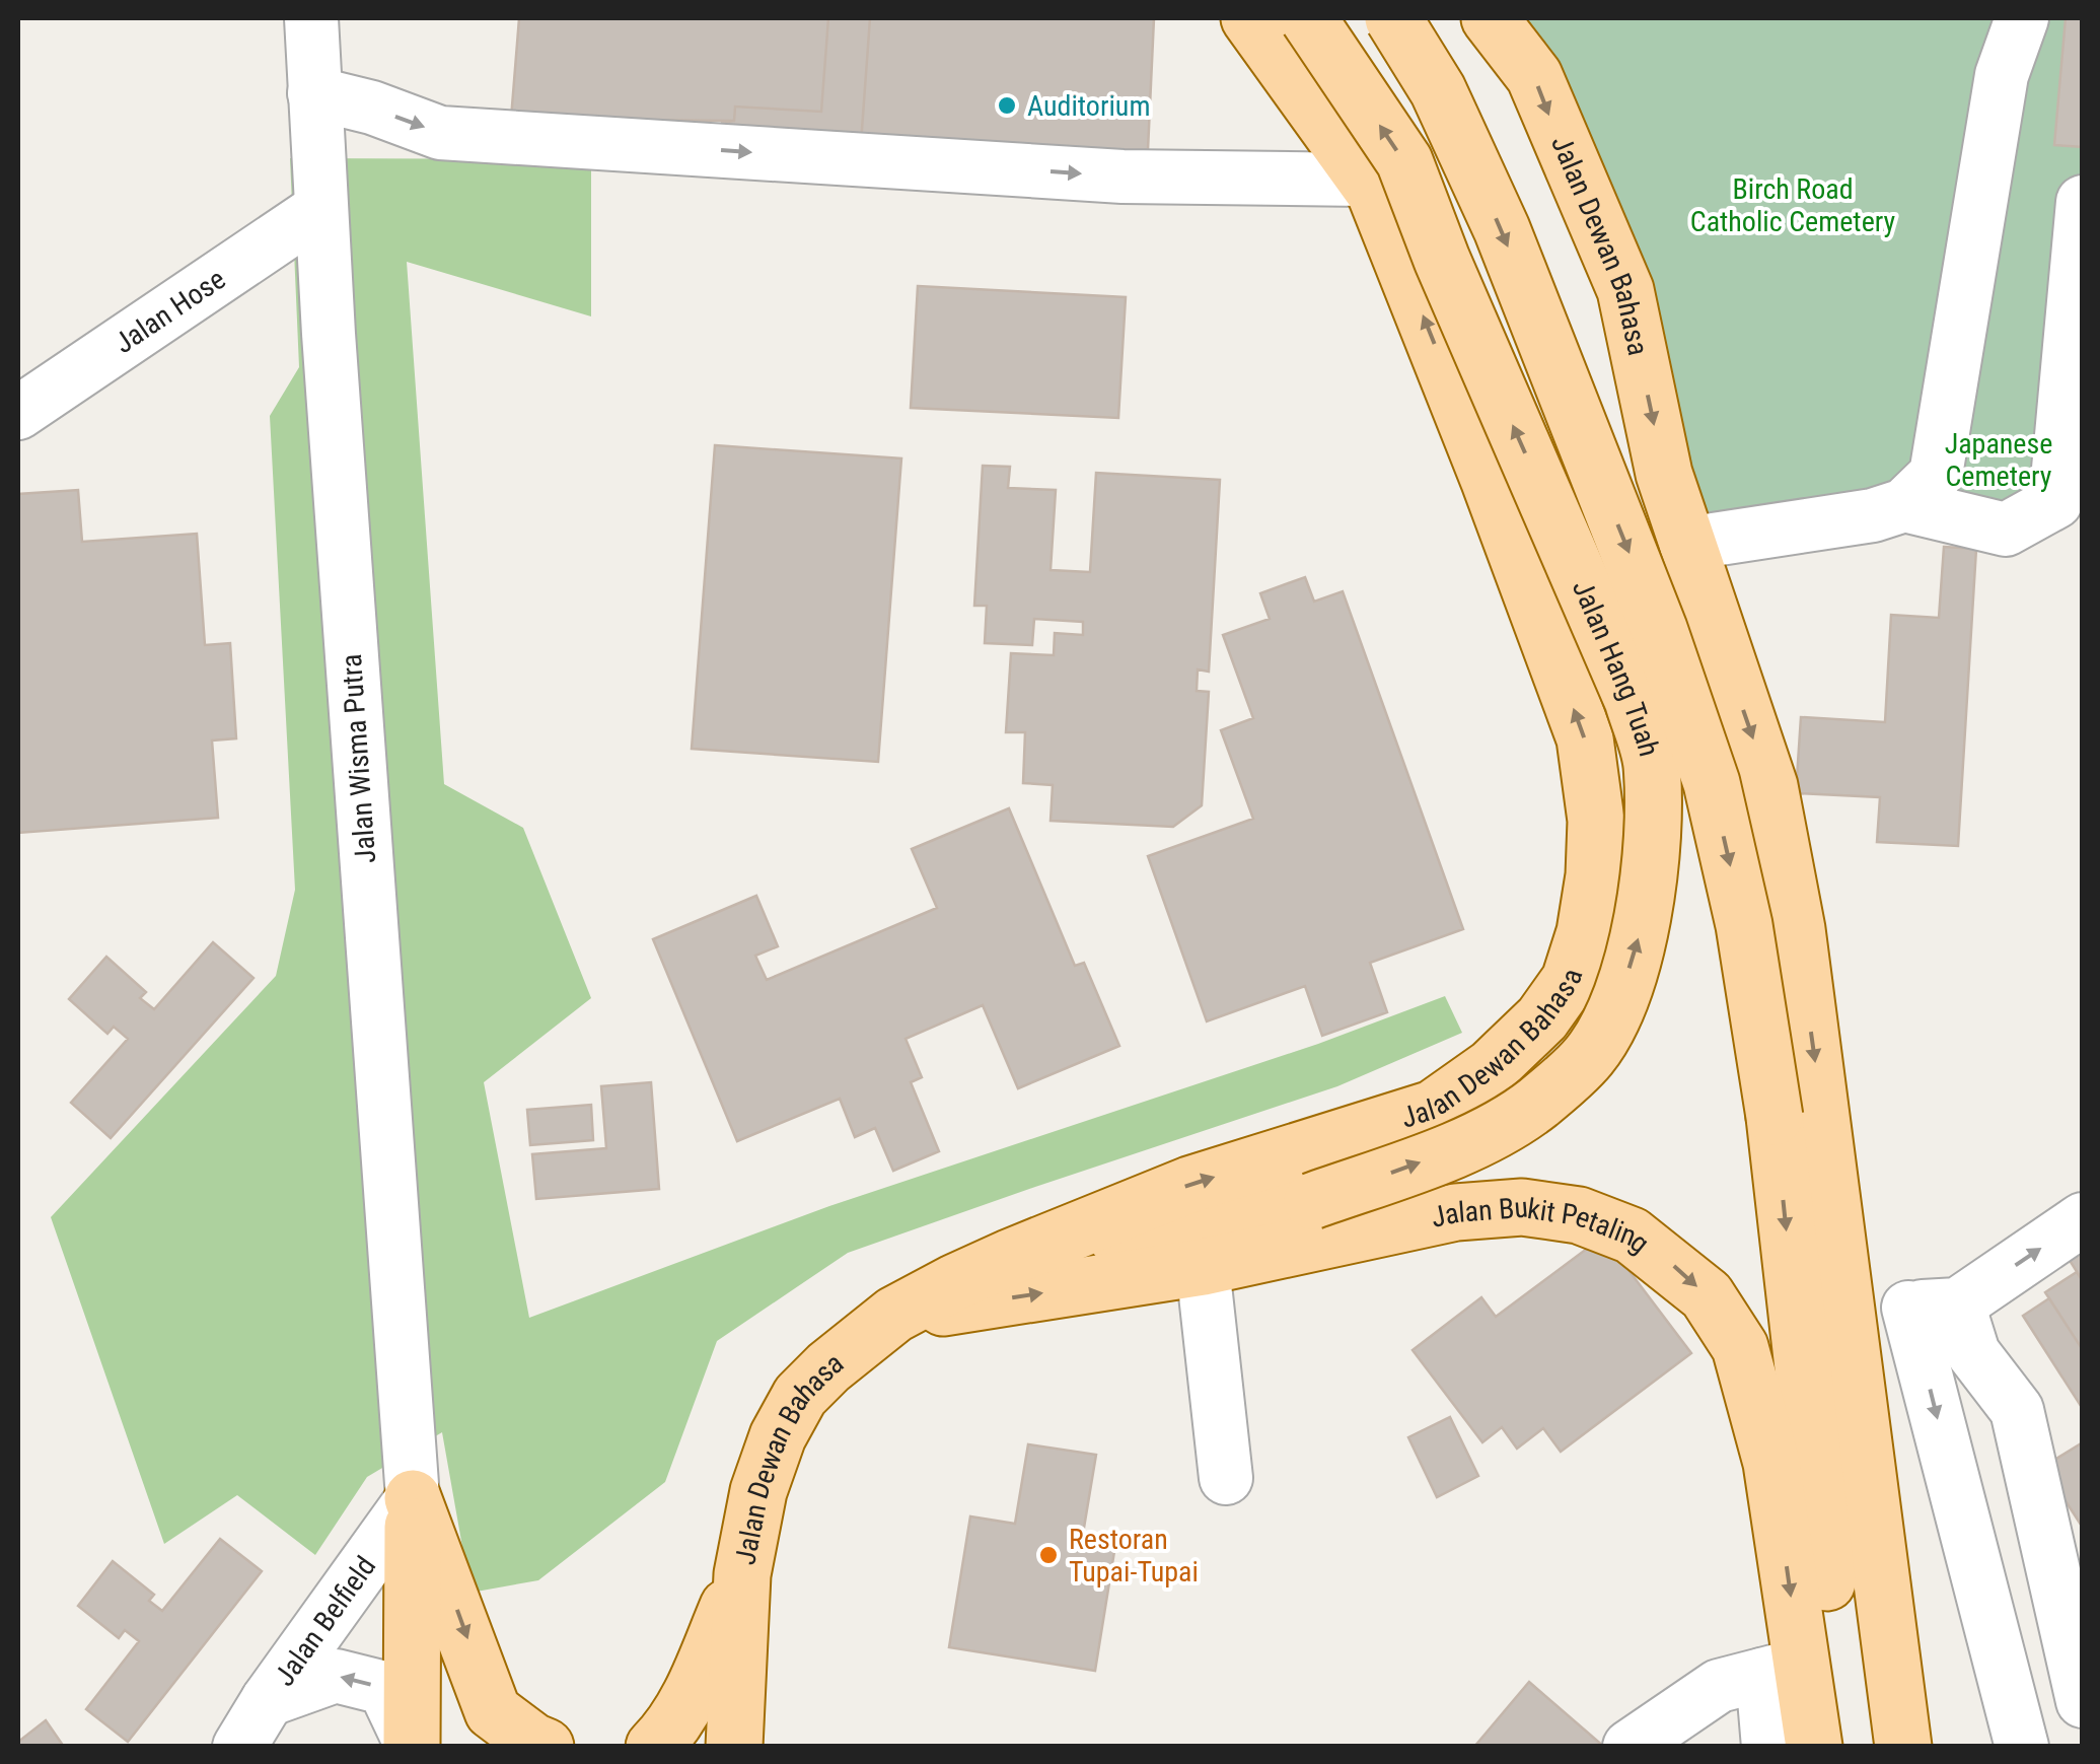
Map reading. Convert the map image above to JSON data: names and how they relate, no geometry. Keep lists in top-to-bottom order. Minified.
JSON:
{"streets":{"main road":["Jalan Dewan Bahasa","Jalan Hang Tuah","Jalan Bukit Petaling"],"street":["Jalan Hose","Jalan Wisma Putra","Jalan Belfield"]},"crossings":[["Jalan Dewan Bahasa","Jalan Hang Tuah"],["Jalan Dewan Bahasa","Jalan Bukit Petaling"],["Jalan Hose","Jalan Wisma Putra"],["Jalan Wisma Putra","Jalan Belfield"]],"parks":["Birch Road Catholic Cemetery","Japanese Cemetery"],"places":["Auditorium","Restoran Tupai-Tupai"]}
